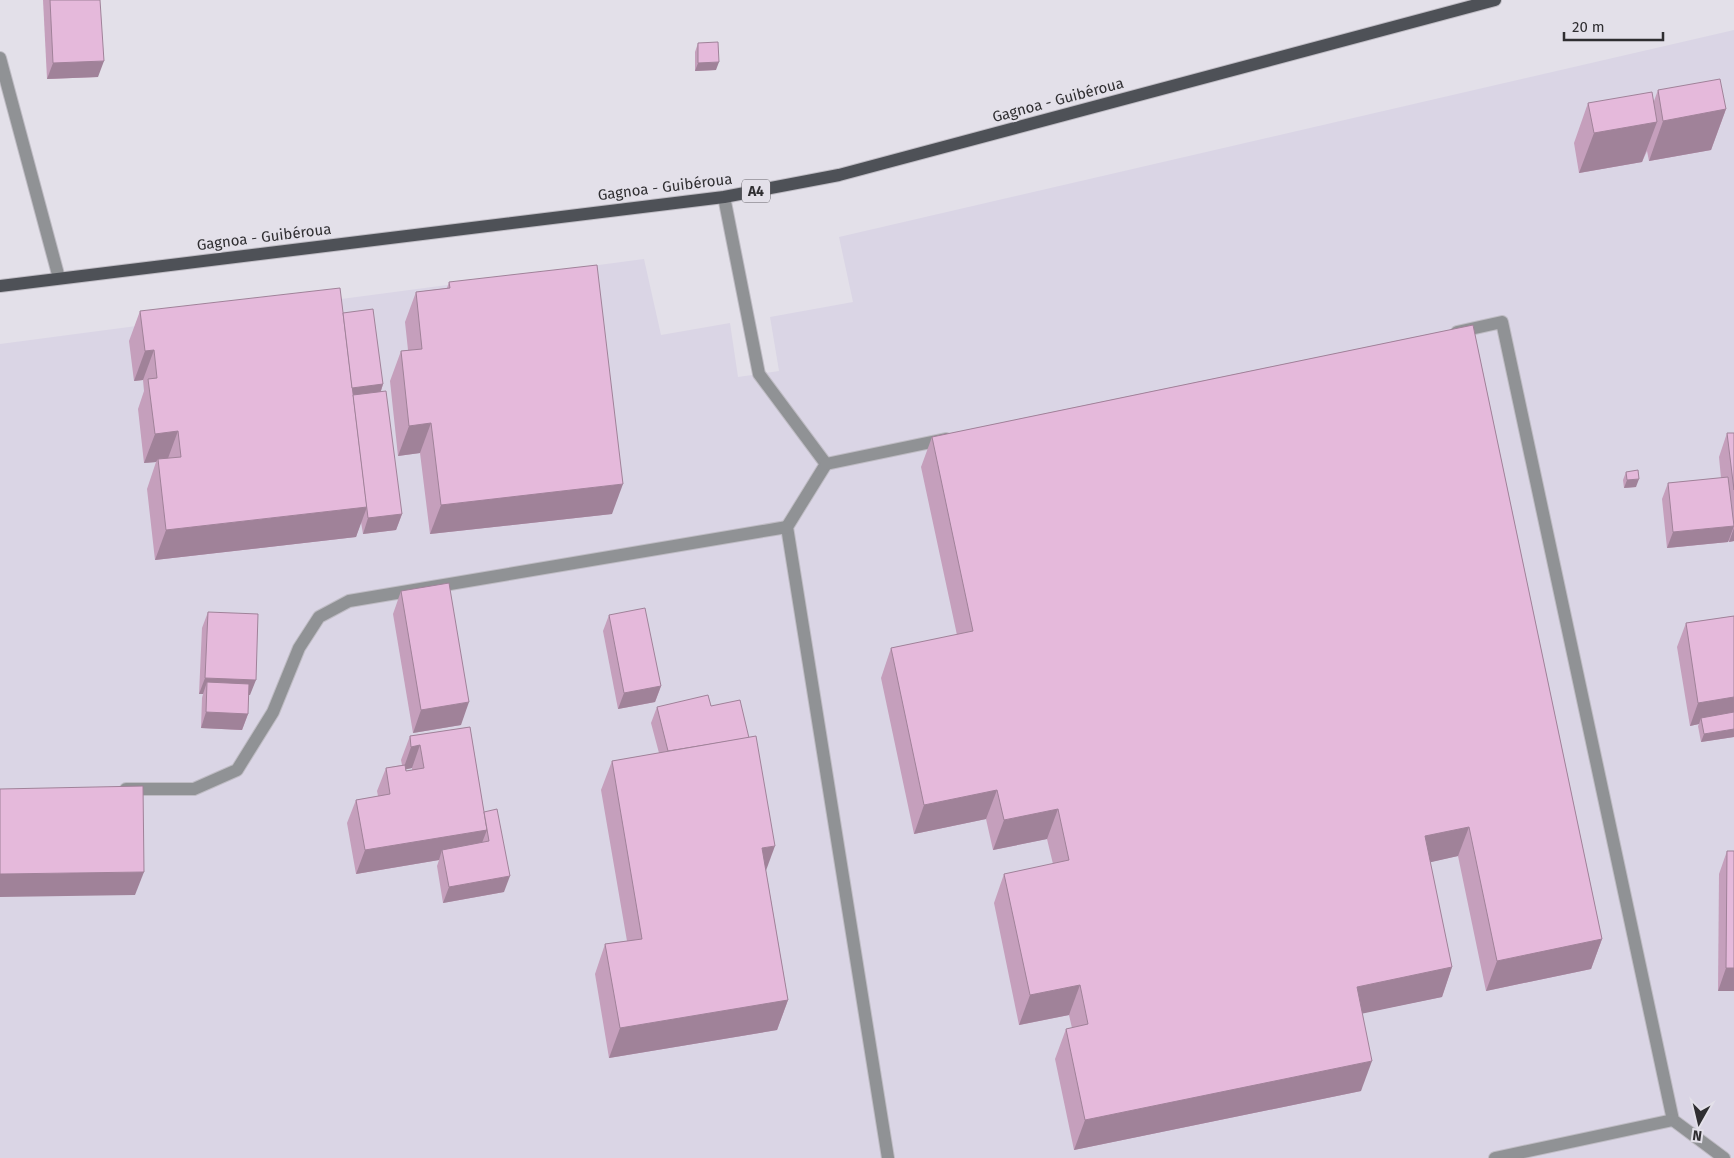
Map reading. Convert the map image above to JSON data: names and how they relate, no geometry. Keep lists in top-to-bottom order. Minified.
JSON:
{"streets":{"main road":["Gagnoa - Guibéroua","A4"]},"scale_bar":"20 m","north":"bottom"}
